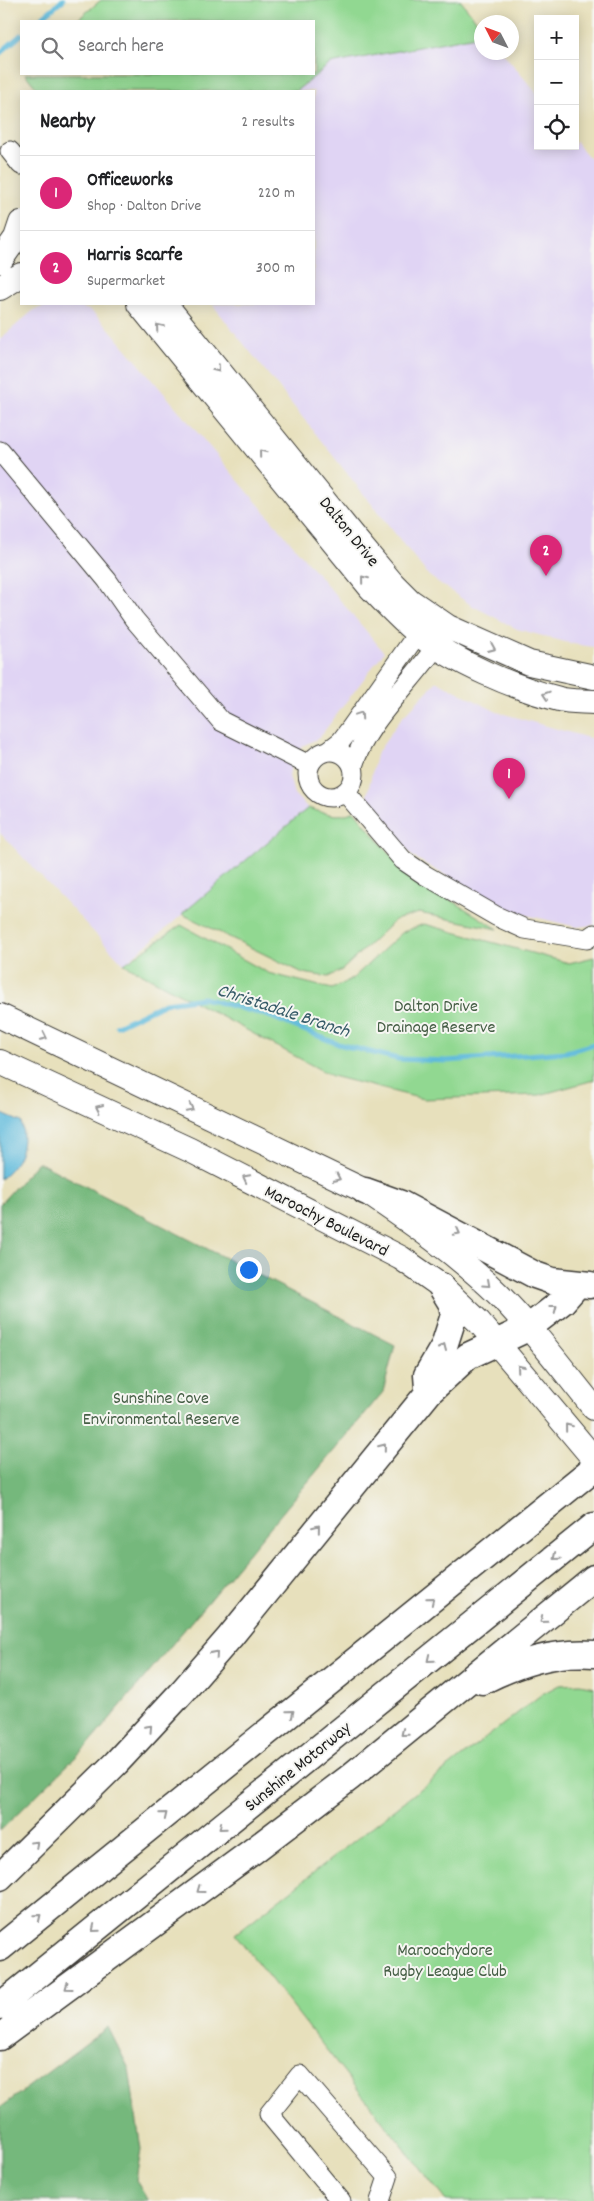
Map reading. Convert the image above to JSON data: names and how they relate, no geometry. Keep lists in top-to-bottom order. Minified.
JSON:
{"streets":{"highway":["Sunshine Motorway"],"main road":["Dalton Drive","Maroochy Boulevard"]},"water":["Christadale Branch"],"parks":["Dalton Drive Drainage Reserve","Sunshine Cove Environmental Reserve","Maroochydore Rugby League Club"],"north":"top left","page":{"map_buttons":["+","−"],"search":"Search here","heading":["Nearby","2 results"],"list":[{"mark":"1","name":"Officeworks","note":"Shop · Dalton Drive","value":"220 m"},{"mark":"2","name":"Harris Scarfe","note":"Supermarket","value":"300 m"}],"pins":["2","1"]}}
